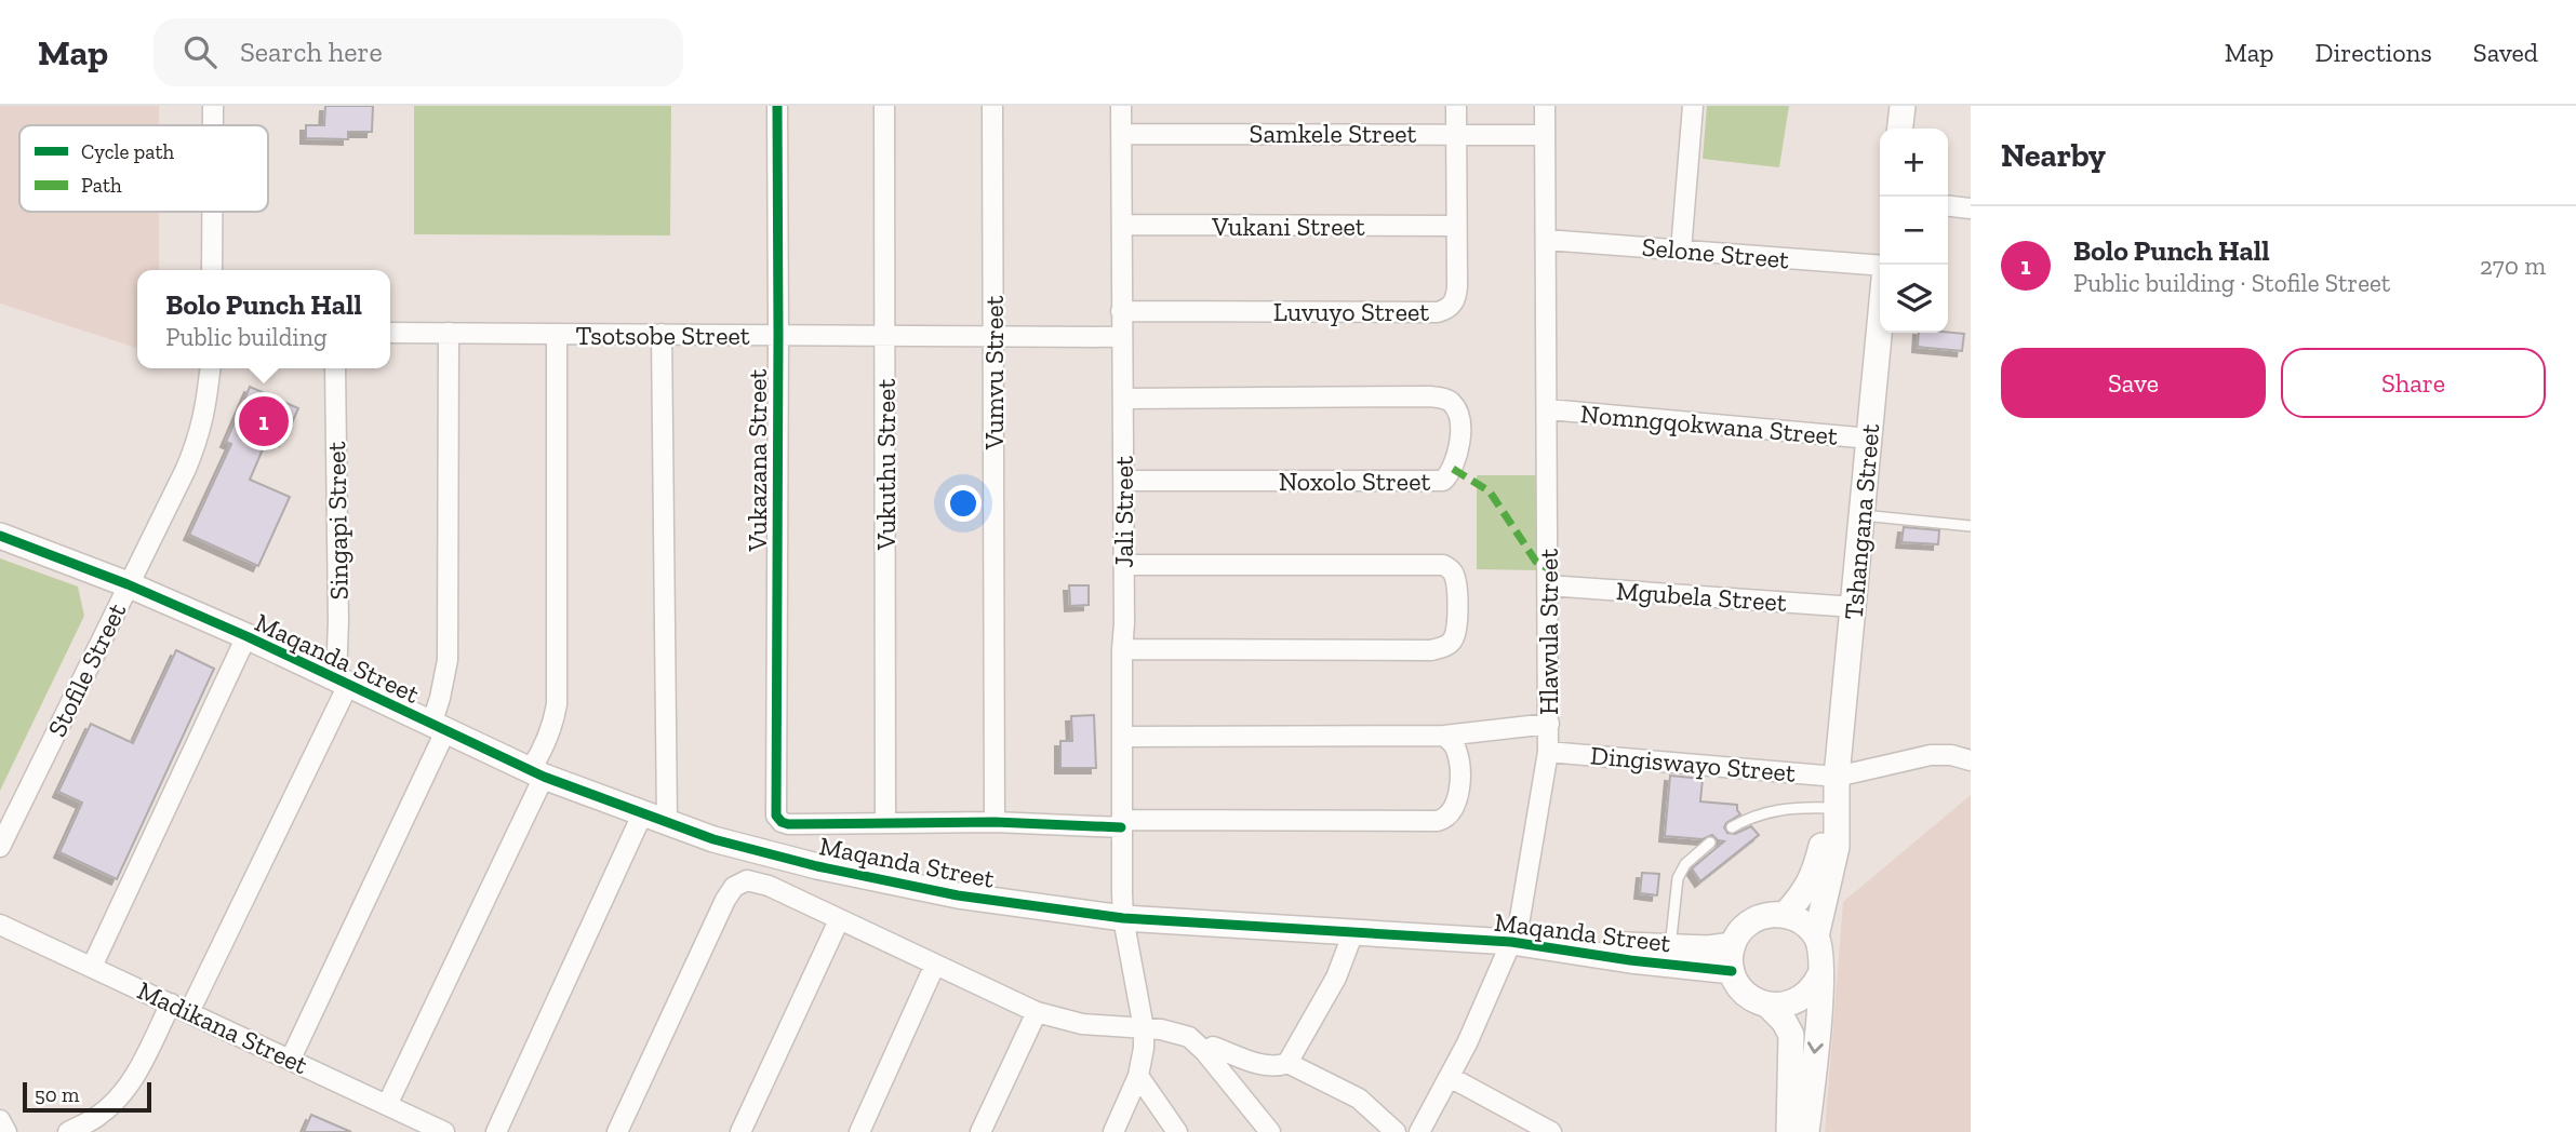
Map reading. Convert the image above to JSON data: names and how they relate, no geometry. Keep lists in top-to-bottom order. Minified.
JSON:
{"streets":{"street":["Samkele Street","Vukani Street","Selone Street","Luvuyo Street","Tsotsobe Street","Vumvu Street","Nomngqokwana Street","Vukazana Street","Vukuthu Street","Noxolo Street","Jali Street","Singapi Street","Tshangana Street","Mgubela Street","Hlawula Street","Maqanda Street","Stofile Street","Dingiswayo Street","Madikana Street"]},"crossings":[["Samkele Street","Luvuyo Street"],["Samkele Street","Jali Street"],["Samkele Street","Hlawula Street"],["Vukani Street","Luvuyo Street"],["Vukani Street","Jali Street"],["Selone Street","Hlawula Street"],["Luvuyo Street","Jali Street"],["Tsotsobe Street","Vumvu Street"],["Tsotsobe Street","Vukazana Street"],["Tsotsobe Street","Vukuthu Street"],["Tsotsobe Street","Jali Street"],["Nomngqokwana Street","Tshangana Street"],["Nomngqokwana Street","Hlawula Street"],["Vukazana Street","Vukuthu Street"],["Noxolo Street","Jali Street"],["Jali Street","Maqanda Street"],["Singapi Street","Maqanda Street"],["Tshangana Street","Mgubela Street"],["Tshangana Street","Maqanda Street"],["Tshangana Street","Dingiswayo Street"],["Mgubela Street","Hlawula Street"],["Hlawula Street","Maqanda Street"],["Hlawula Street","Dingiswayo Street"],["Maqanda Street","Stofile Street"]],"legend":["Cycle path","Path"],"scale_bar":"50 m","page":{"header":"Map","search":"Search here","nav":["Map","Directions","Saved"],"heading":"Nearby","map_buttons":["+","−"],"list":[{"mark":"1","name":"Bolo Punch Hall","note":"Public building · Stofile Street","value":"270 m"}],"popup":["Bolo Punch Hall","Public building"],"buttons":["Save","Share"],"pins":"1","scale":"50 m"}}
